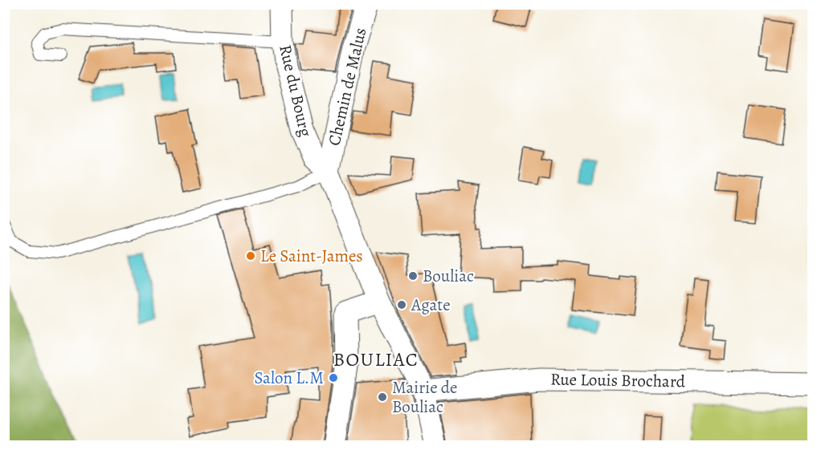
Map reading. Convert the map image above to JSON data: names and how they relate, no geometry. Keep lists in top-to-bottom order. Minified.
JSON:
{"streets":{"street":["Chemin de Malus","Rue du Bourg","Rue Louis Brochard"]},"crossings":[["Chemin de Malus","Rue du Bourg"]],"districts":["BOULIAC"],"places":["Le Saint-James","Bouliac","Agate","Salon L.M","Mairie de Bouliac"]}
